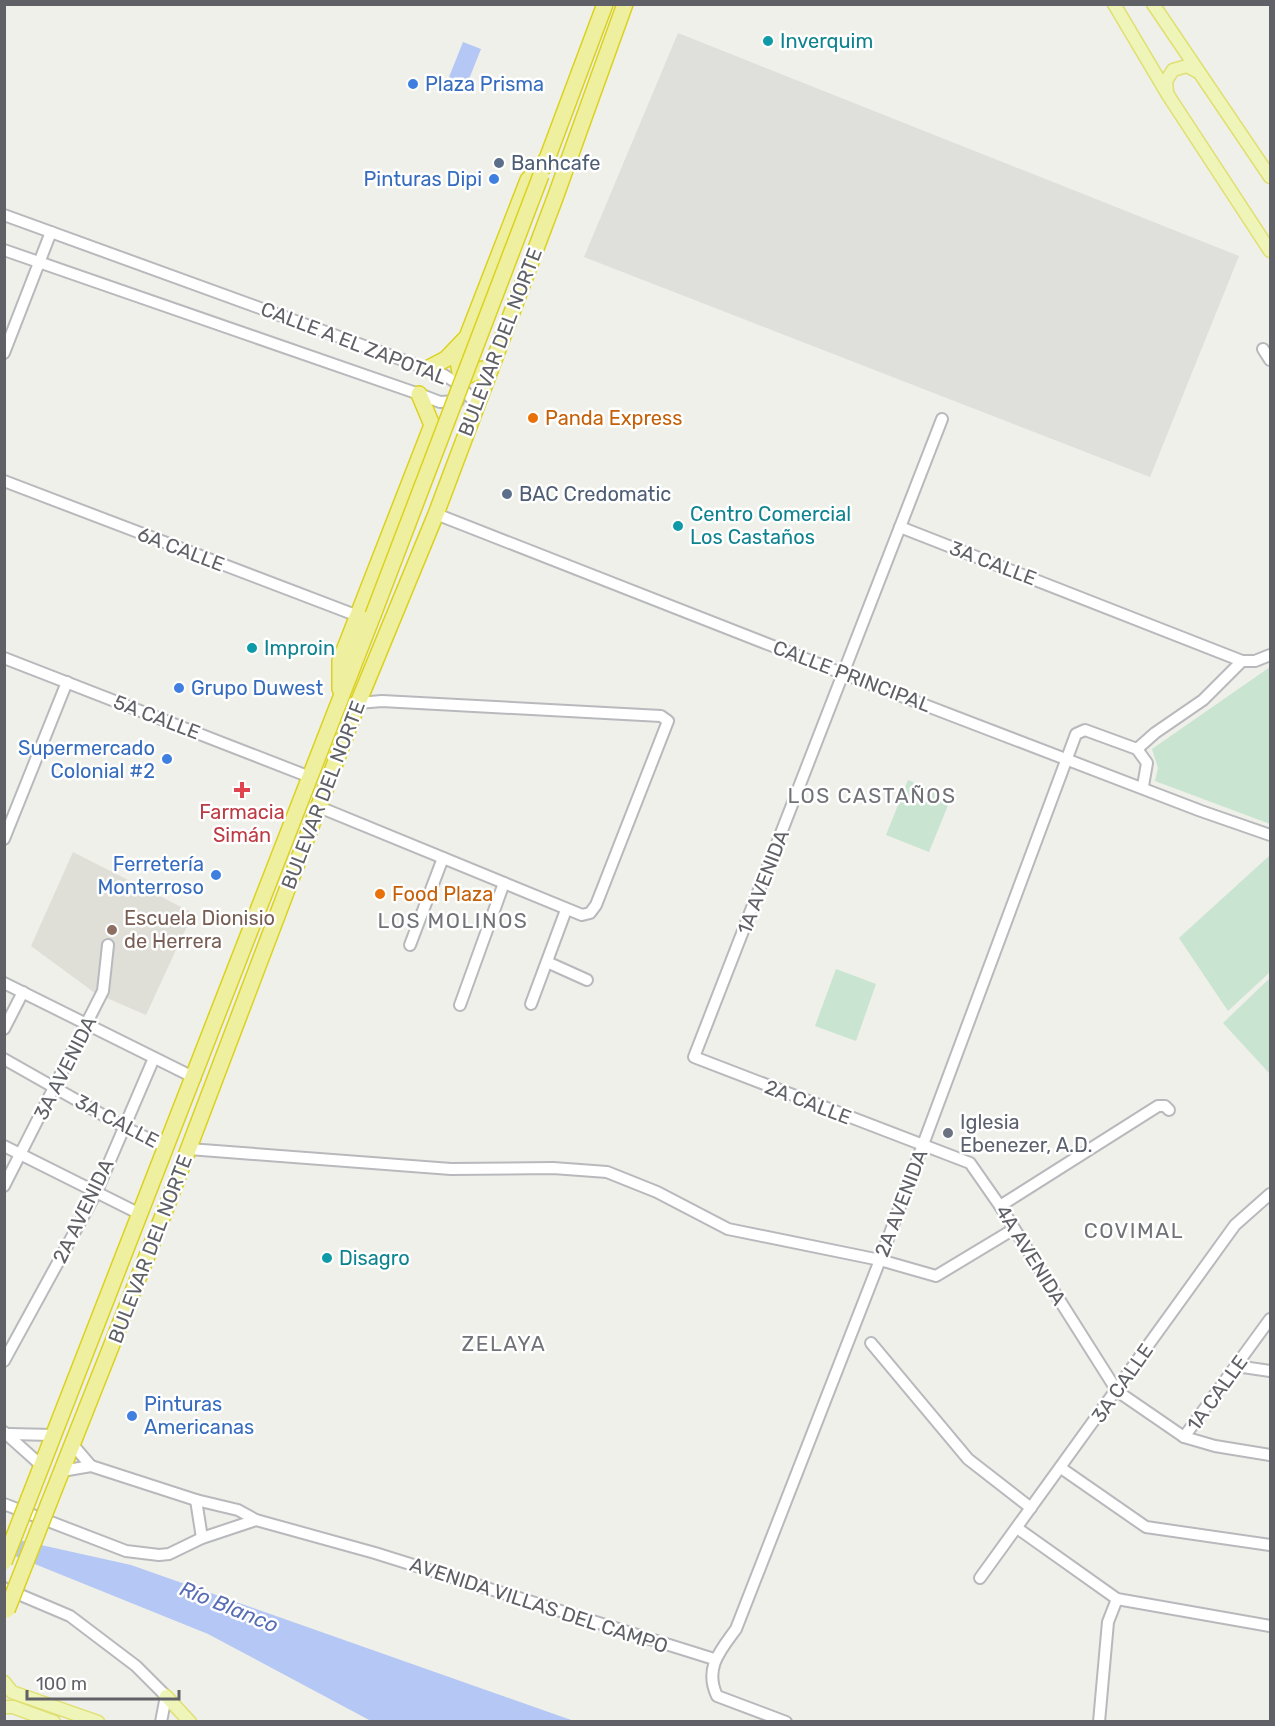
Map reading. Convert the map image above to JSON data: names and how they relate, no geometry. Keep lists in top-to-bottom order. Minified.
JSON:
{"streets":{"highway":["BULEVAR DEL NORTE"],"street":["CALLE A EL ZAPOTAL","6A CALLE","3A CALLE","CALLE PRINCIPAL","5A CALLE","1A AVENIDA","3A AVENIDA","2A CALLE","2A AVENIDA","4A AVENIDA","1A CALLE","AVENIDA VILLAS DEL CAMPO"]},"crossings":[["BULEVAR DEL NORTE","6A CALLE"],["BULEVAR DEL NORTE","3A CALLE"],["BULEVAR DEL NORTE","CALLE PRINCIPAL"],["BULEVAR DEL NORTE","5A CALLE"],["BULEVAR DEL NORTE","AVENIDA VILLAS DEL CAMPO"],["3A CALLE","1A AVENIDA"],["3A CALLE","3A AVENIDA"],["3A CALLE","2A AVENIDA"],["3A CALLE","4A AVENIDA"],["CALLE PRINCIPAL","1A AVENIDA"],["CALLE PRINCIPAL","2A AVENIDA"],["1A AVENIDA","2A CALLE"],["2A CALLE","2A AVENIDA"],["2A CALLE","4A AVENIDA"],["2A AVENIDA","4A AVENIDA"],["2A AVENIDA","AVENIDA VILLAS DEL CAMPO"]],"districts":["LOS CASTAÑOS","LOS MOLINOS","COVIMAL","ZELAYA"],"water":["Río Blanco"],"places":{"other":["Inverquim","Plaza Prisma","Banhcafe","Pinturas Dipi","Panda Express","BAC Credomatic","Centro Comercial Los Castaños","Improin","Grupo Duwest","Supermercado Colonial #2","Ferretería Monterroso","Food Plaza","Escuela Dionisio de Herrera","Iglesia Ebenezer, A.D.","Disagro","Pinturas Americanas"],"health":["Farmacia Simán"]},"scale_bar":"100 m"}
